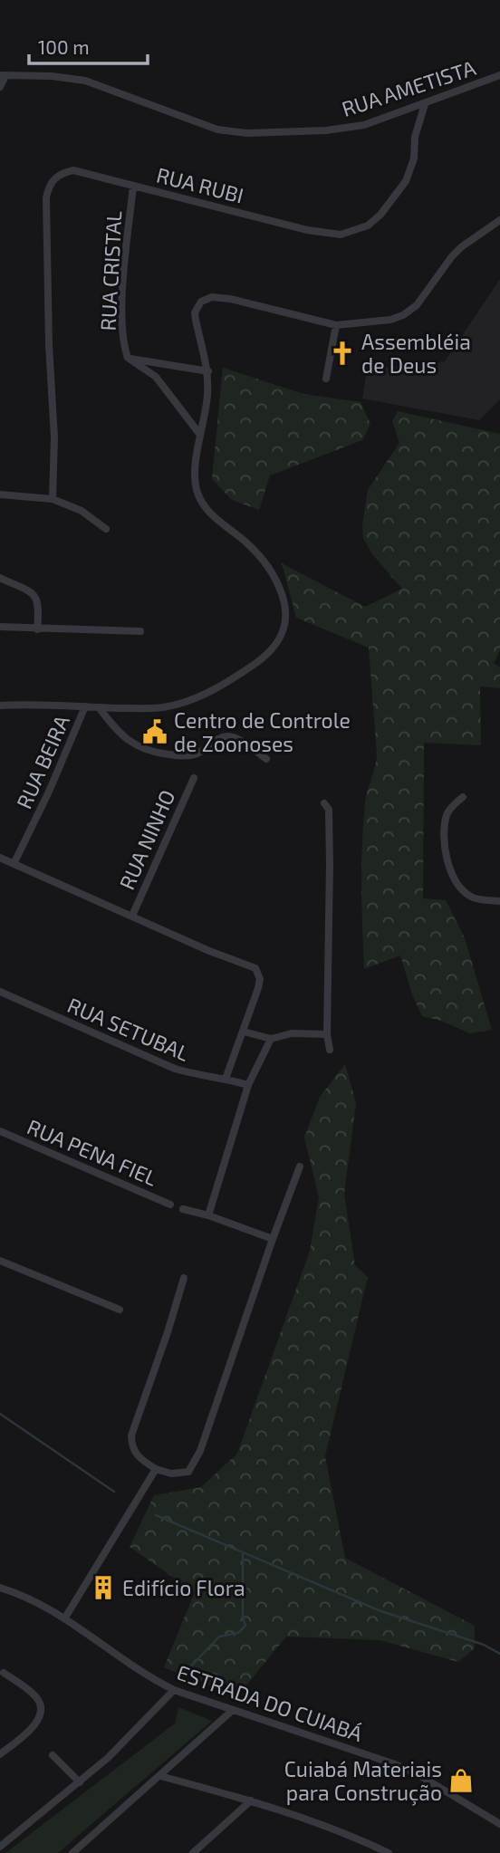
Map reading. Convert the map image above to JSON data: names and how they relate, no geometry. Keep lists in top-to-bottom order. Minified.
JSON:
{"streets":{"street":["RUA AMETISTA","RUA RUBI","RUA CRISTAL","RUA BEIRA","RUA NINHO","RUA SETUBAL","RUA PENA FIEL","ESTRADA DO CUIABÁ"]},"crossings":[["RUA AMETISTA","RUA RUBI"],["RUA RUBI","RUA CRISTAL"]],"places":{"church":["Assembléia de Deus"],"public building":["Centro de Controle de Zoonoses"],"building":["Edifício Flora"],"shop":["Cuiabá Materiais para Construção"]},"scale_bar":"100 m"}
